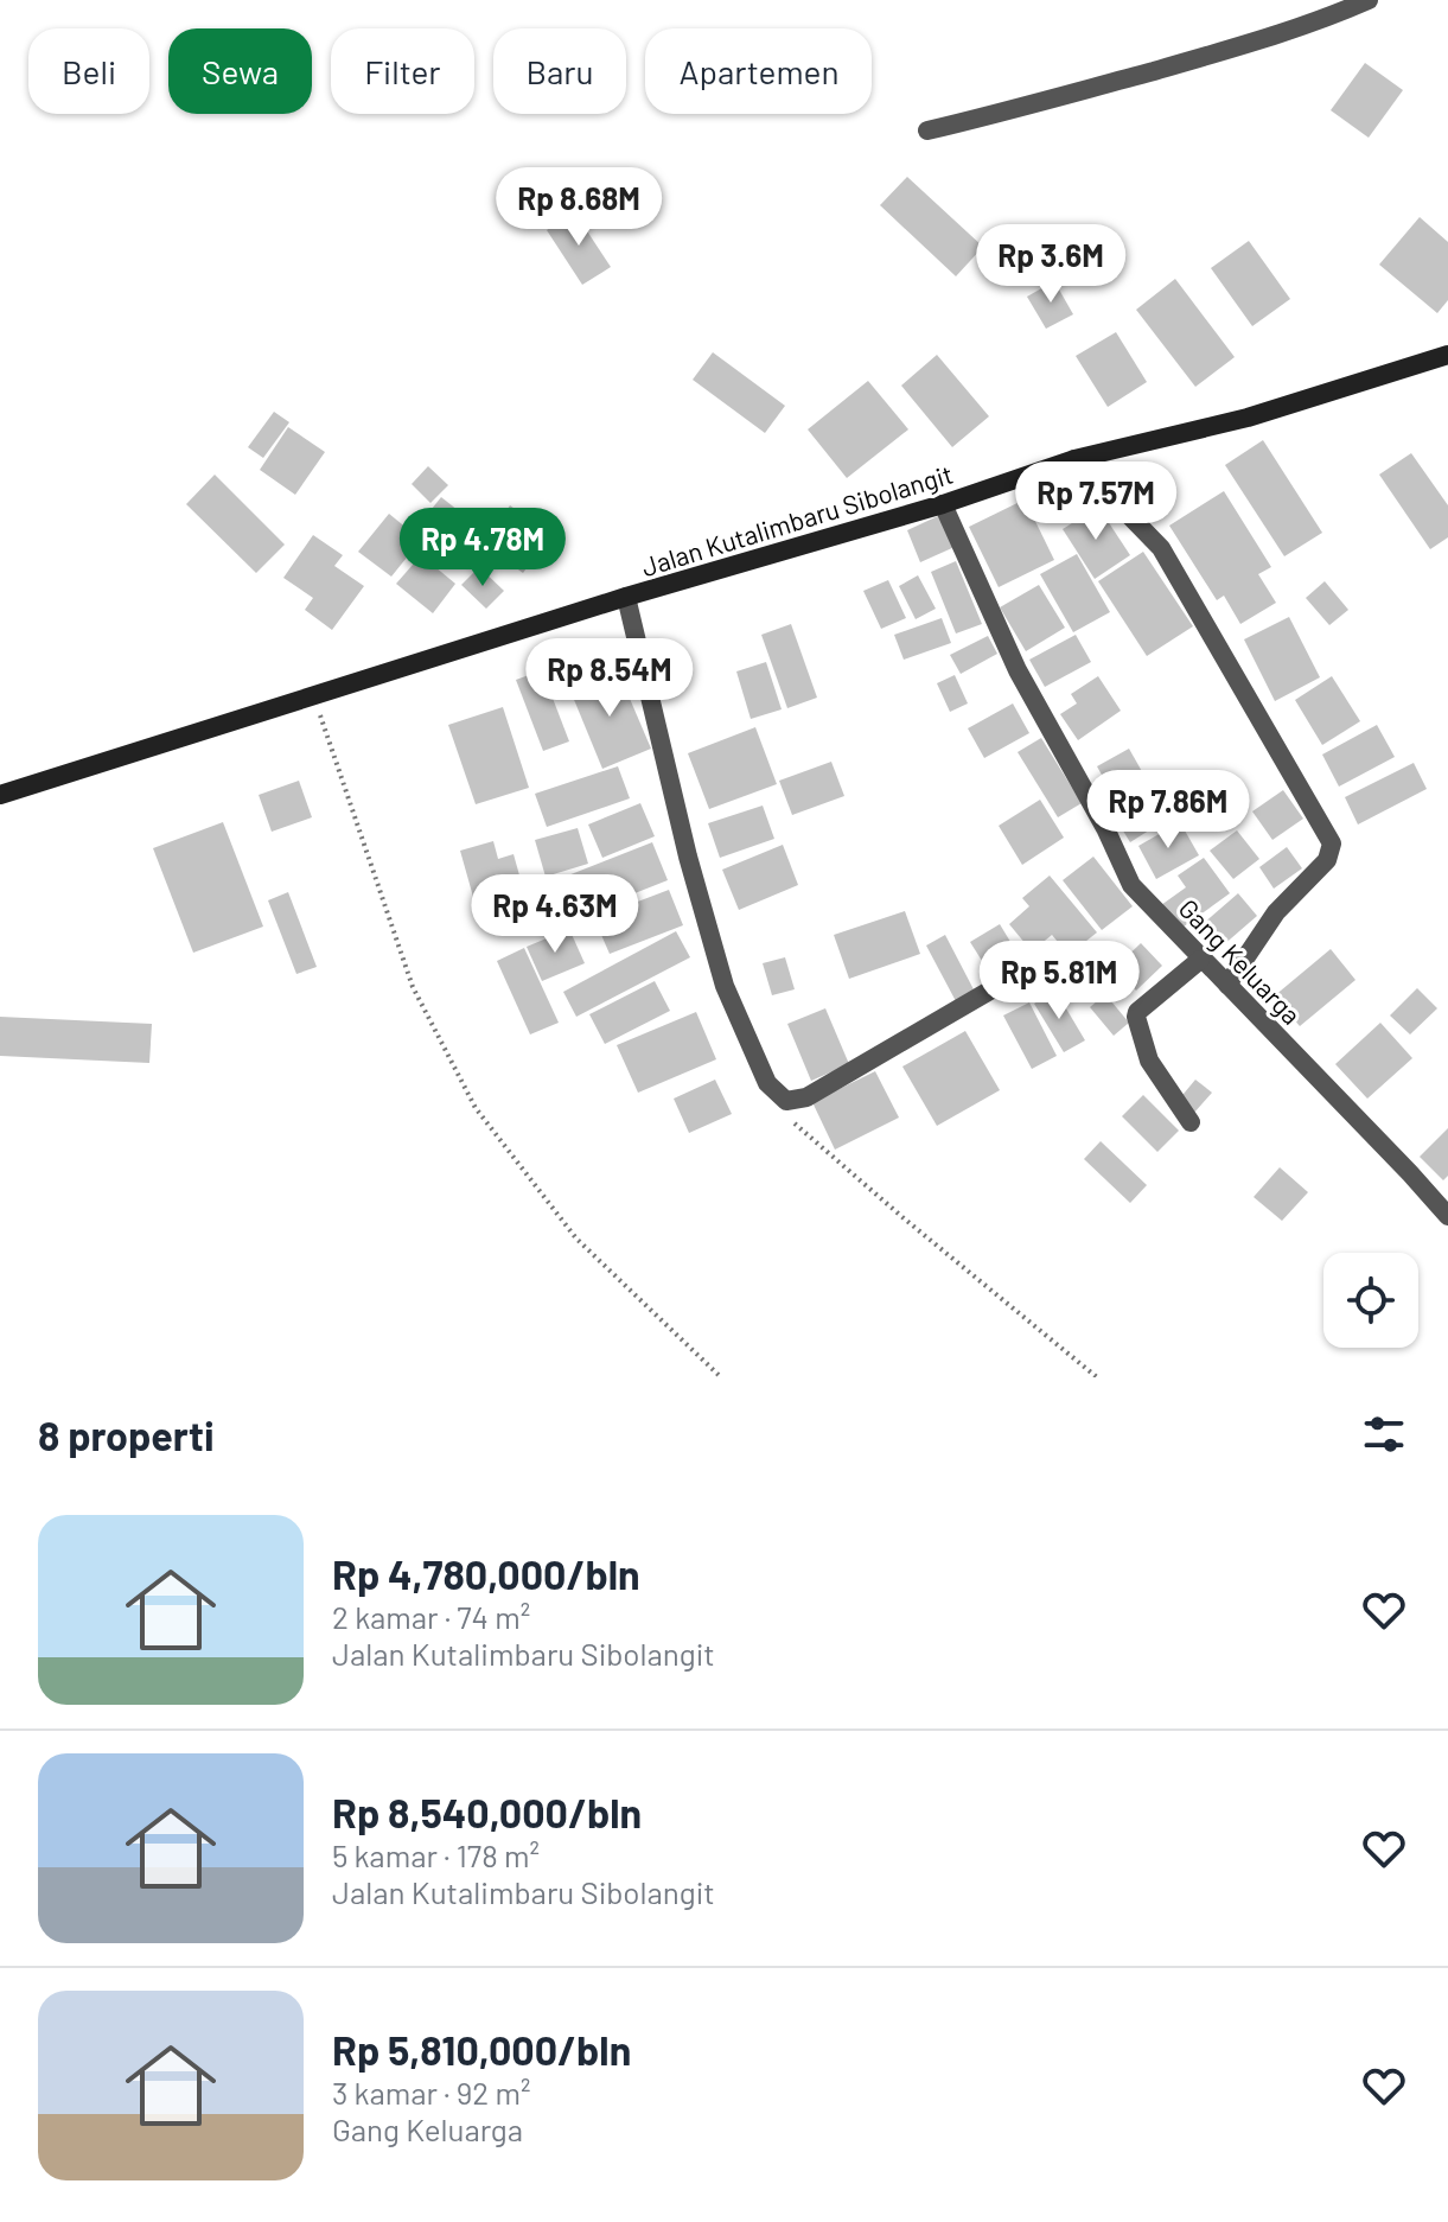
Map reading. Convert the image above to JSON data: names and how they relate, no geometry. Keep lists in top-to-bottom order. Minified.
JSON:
{"streets":{"street":["Jalan Kutalimbaru Sibolangit","Gang Keluarga"]},"crossings":[["Jalan Kutalimbaru Sibolangit","Gang Keluarga"]],"page":{"chip":["Beli","Sewa","Filter","Baru","Apartemen"],"price":["Rp 8.68M","Rp 3.6M","Rp 7.57M","Rp 4.78M","Rp 8.54M","Rp 7.86M","Rp 4.63M","Rp 5.81M"],"heading":"8 properti","list":[{"name":"Rp 4,780,000/bln","note":"2 kamar · 74 m² · Jalan Kutalimbaru Sibolangit"},{"name":"Rp 8,540,000/bln","note":"5 kamar · 178 m² · Jalan Kutalimbaru Sibolangit"},{"name":"Rp 5,810,000/bln","note":"3 kamar · 92 m² · Gang Keluarga"}]}}
